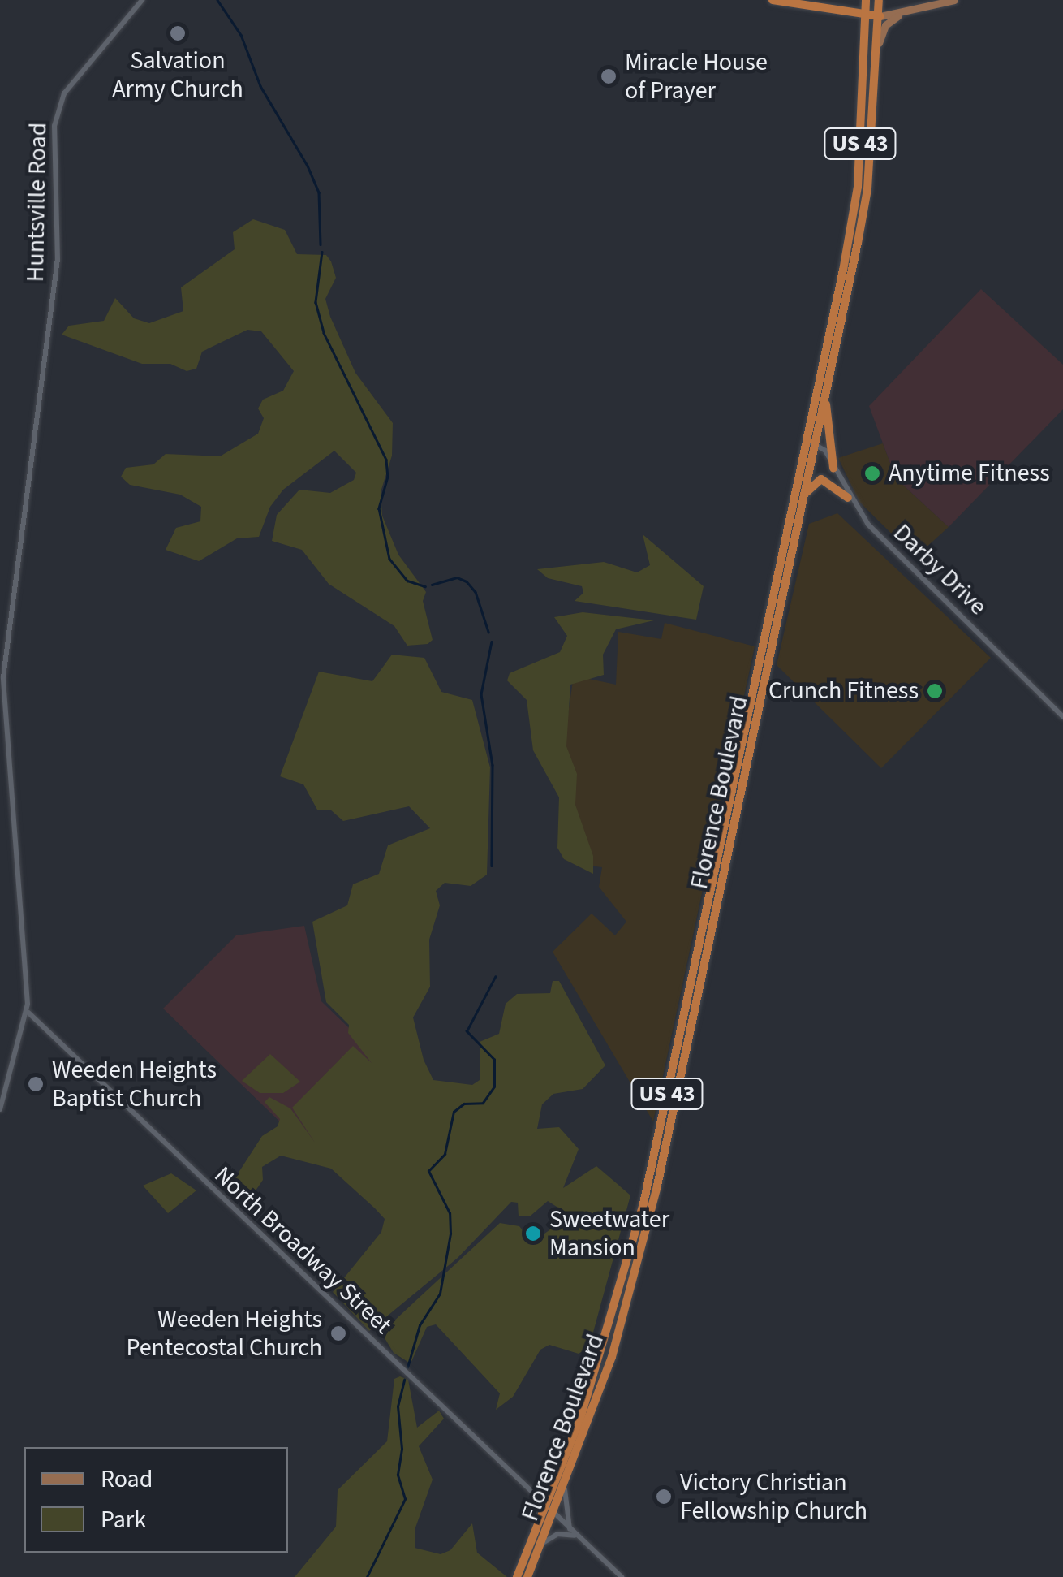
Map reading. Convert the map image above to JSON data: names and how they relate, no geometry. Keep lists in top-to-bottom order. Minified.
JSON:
{"streets":{"highway":["US 43","Florence Boulevard"],"main road":["Huntsville Road","Darby Drive","North Broadway Street"]},"crossings":[["Huntsville Road","North Broadway Street"],["Darby Drive","Florence Boulevard"],["Florence Boulevard","North Broadway Street"]],"places":["Salvation Army Church","Miracle House of Prayer","Anytime Fitness","Crunch Fitness","Weeden Heights Baptist Church","Sweetwater Mansion","Weeden Heights Pentecostal Church","Victory Christian Fellowship Church"],"legend":["Road","Park"]}
